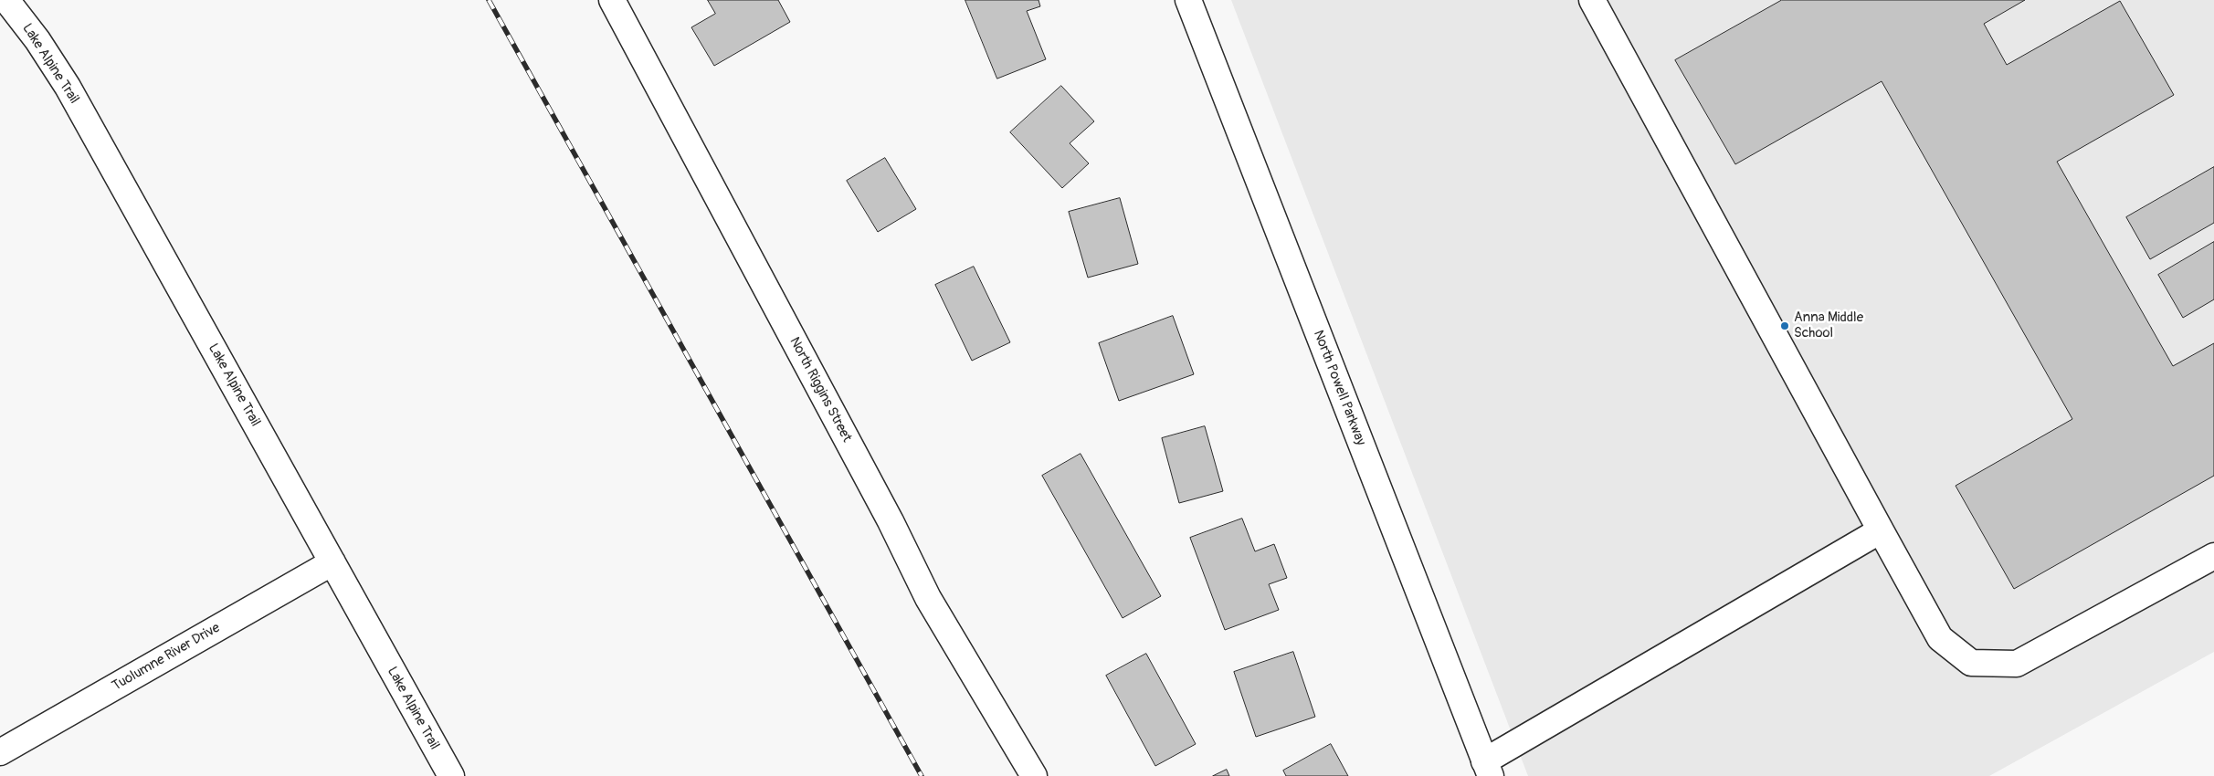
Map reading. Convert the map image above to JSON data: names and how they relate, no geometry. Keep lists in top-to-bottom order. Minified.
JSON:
{"streets":{"street":["Lake Alpine Trail","North Powell Parkway","North Riggins Street","Tuolumne River Drive"]},"crossings":[["Lake Alpine Trail","Tuolumne River Drive"]],"places":["Anna Middle School"]}
